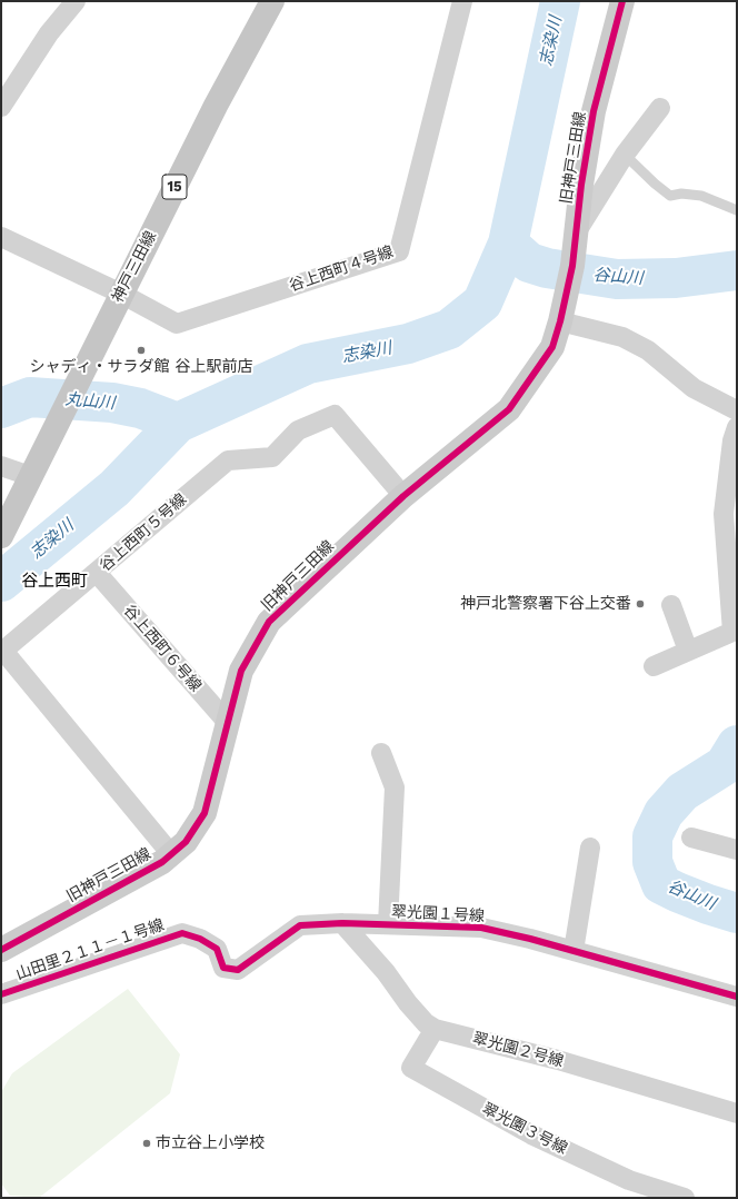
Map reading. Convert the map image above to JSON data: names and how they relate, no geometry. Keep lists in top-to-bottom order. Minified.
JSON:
{"streets":{"main road":["15","神戸三田線"],"street":["旧神戸三田線","谷上西町４号線","谷上西町５号線","谷上西町６号線","翠光園１号線","山田里２１１－１号線","翠光園２号線","翠光園３号線"]},"crossings":[["旧神戸三田線","谷上西町５号線"],["旧神戸三田線","谷上西町６号線"],["神戸三田線","谷上西町４号線"],["谷上西町５号線","谷上西町６号線"],["翠光園１号線","山田里２１１－１号線"],["翠光園１号線","翠光園２号線"],["翠光園２号線","翠光園３号線"]],"districts":["谷上西町"],"water":["志染川","谷山川","丸山川"],"places":["シャディ・サラダ館 谷上駅前店","神戸北警察署下谷上交番","市立谷上小学校"]}
